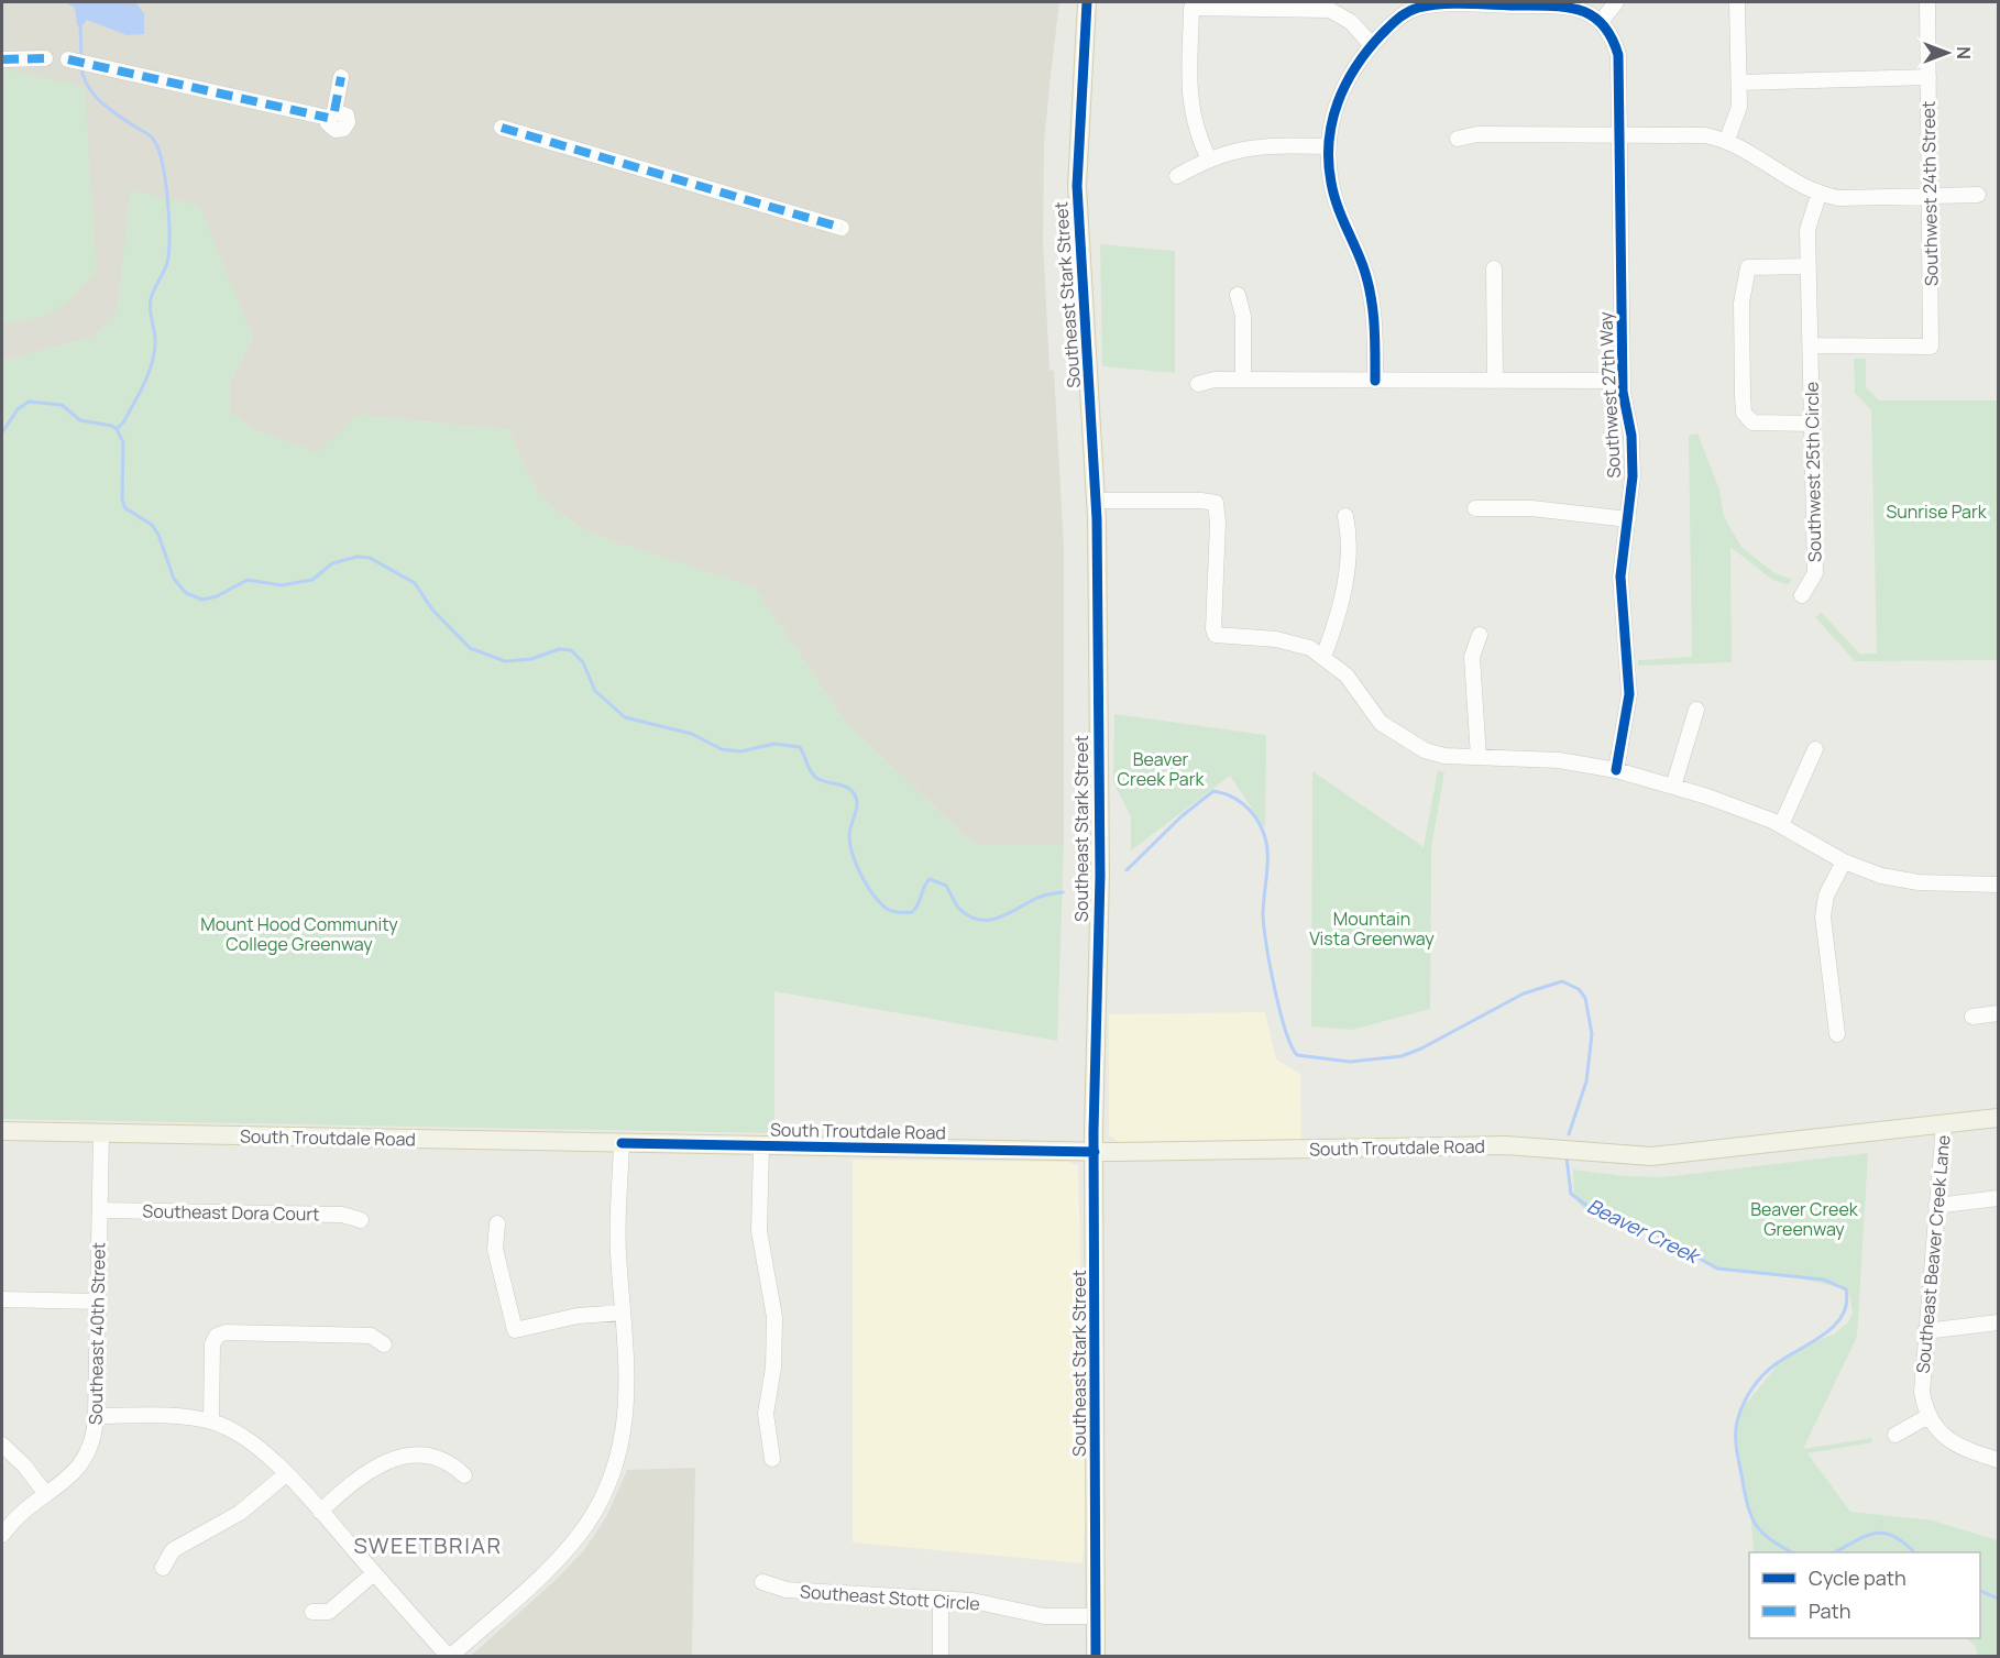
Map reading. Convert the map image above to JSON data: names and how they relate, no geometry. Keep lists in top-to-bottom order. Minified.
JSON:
{"streets":{"main road":["Southeast Stark Street","South Troutdale Road"],"street":["Southwest 24th Street","Southwest 27th Way","Southwest 25th Circle","Southeast Dora Court","Southeast Beaver Creek Lane","Southeast 40th Street","Southeast Stott Circle"]},"crossings":[["Southwest 24th Street","Southwest 25th Circle"],["Southeast Stark Street","South Troutdale Road"],["Southeast Stark Street","Southeast Stott Circle"],["South Troutdale Road","Southeast Beaver Creek Lane"],["South Troutdale Road","Southeast 40th Street"],["Southeast Dora Court","Southeast 40th Street"]],"districts":["SWEETBRIAR"],"water":["Beaver Creek"],"parks":["Sunrise Park","Beaver Creek Park","Mountain Vista Greenway","Mount Hood Community College Greenway","Beaver Creek Greenway"],"legend":["Cycle path","Path"],"north":"right"}
